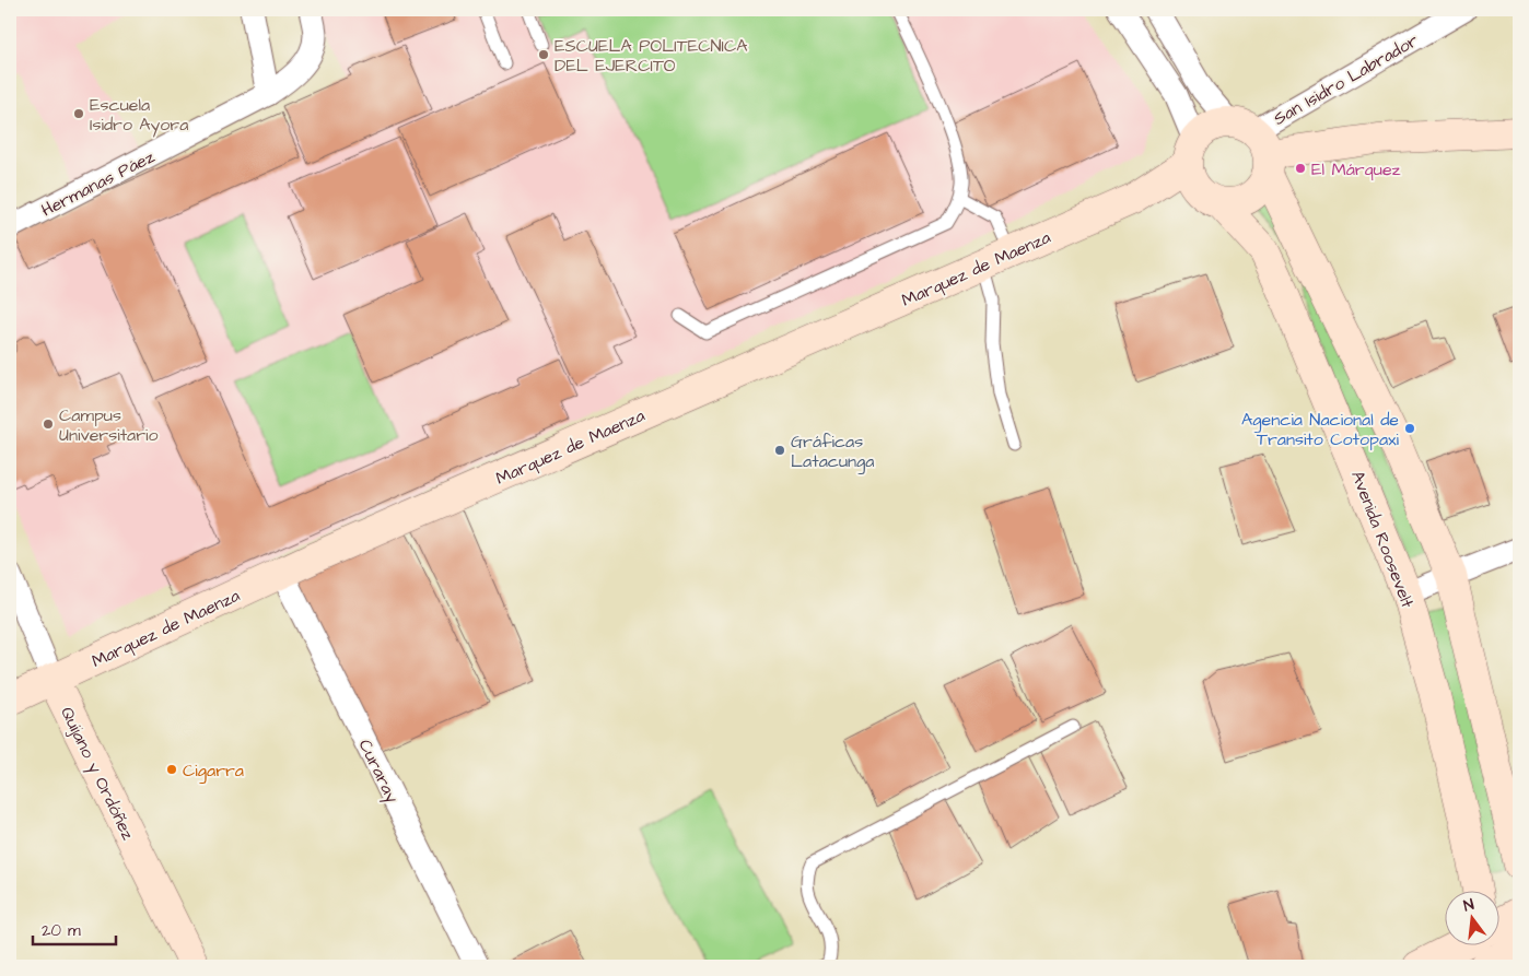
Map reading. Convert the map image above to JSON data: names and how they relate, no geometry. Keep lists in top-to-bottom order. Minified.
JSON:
{"streets":{"street":["San Isidro Labrador","Hermanas Páez","Marquez de Maenza","Avenida Roosevelt","Curaray","Quijano y Ordóñez"]},"crossings":[["San Isidro Labrador","Marquez de Maenza"],["San Isidro Labrador","Avenida Roosevelt"],["Marquez de Maenza","Avenida Roosevelt"],["Marquez de Maenza","Curaray"],["Marquez de Maenza","Quijano y Ordóñez"]],"places":["ESCUELA POLITECNICA DEL EJERCITO","Escuela Isidro Ayora","El Márquez","Campus Universitario","Agencia Nacional de Transito Cotopaxi","Gráficas Latacunga","Cigarra"],"scale_bar":"20 m","north":"top"}
